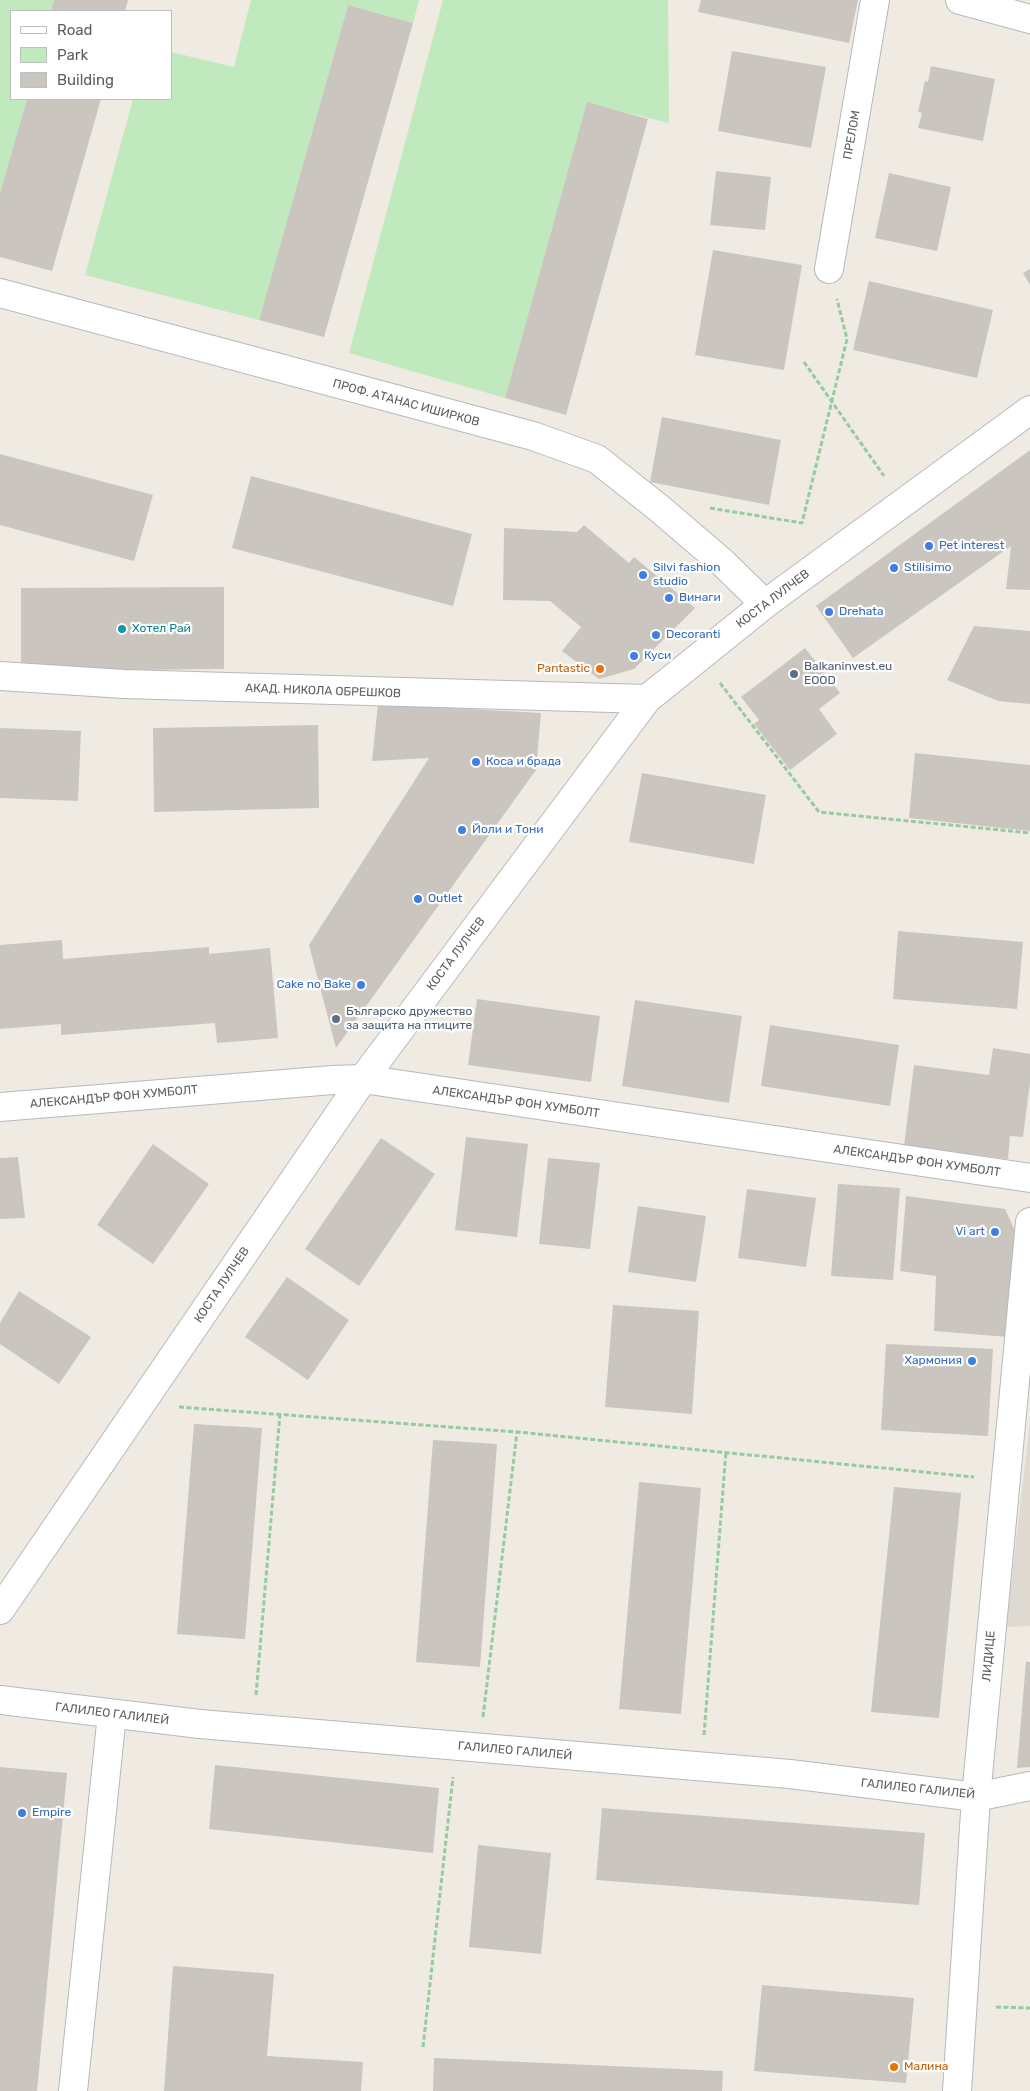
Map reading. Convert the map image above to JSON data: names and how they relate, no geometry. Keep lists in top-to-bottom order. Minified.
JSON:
{"streets":{"street":["ПРЕЛОМ","ПРОФ. АТАНАС ИШИРКОВ","КОСТА ЛУЛЧЕВ","АКАД. НИКОЛА ОБРЕШКОВ","АЛЕКСАНДЪР ФОН ХУМБОЛТ","ЛИДИЦЕ","ГАЛИЛЕО ГАЛИЛЕЙ"]},"crossings":[["ПРОФ. АТАНАС ИШИРКОВ","КОСТА ЛУЛЧЕВ"],["КОСТА ЛУЛЧЕВ","АКАД. НИКОЛА ОБРЕШКОВ"],["КОСТА ЛУЛЧЕВ","АЛЕКСАНДЪР ФОН ХУМБОЛТ"],["ЛИДИЦЕ","ГАЛИЛЕО ГАЛИЛЕЙ"]],"places":["Pet interest","Stilisimo","Silvi fashion studio","Винаги","Drehata","Хотел Рай","Decoranti","Куси","Pantastic","Balkaninvest.eu EOOD","Коса и брада","Йоли и Тони","Outlet","Cake no Bake","Българско дружество за защита на птиците","Vi art","Хармония","Empire","Малина"],"legend":["Road","Park","Building"]}
